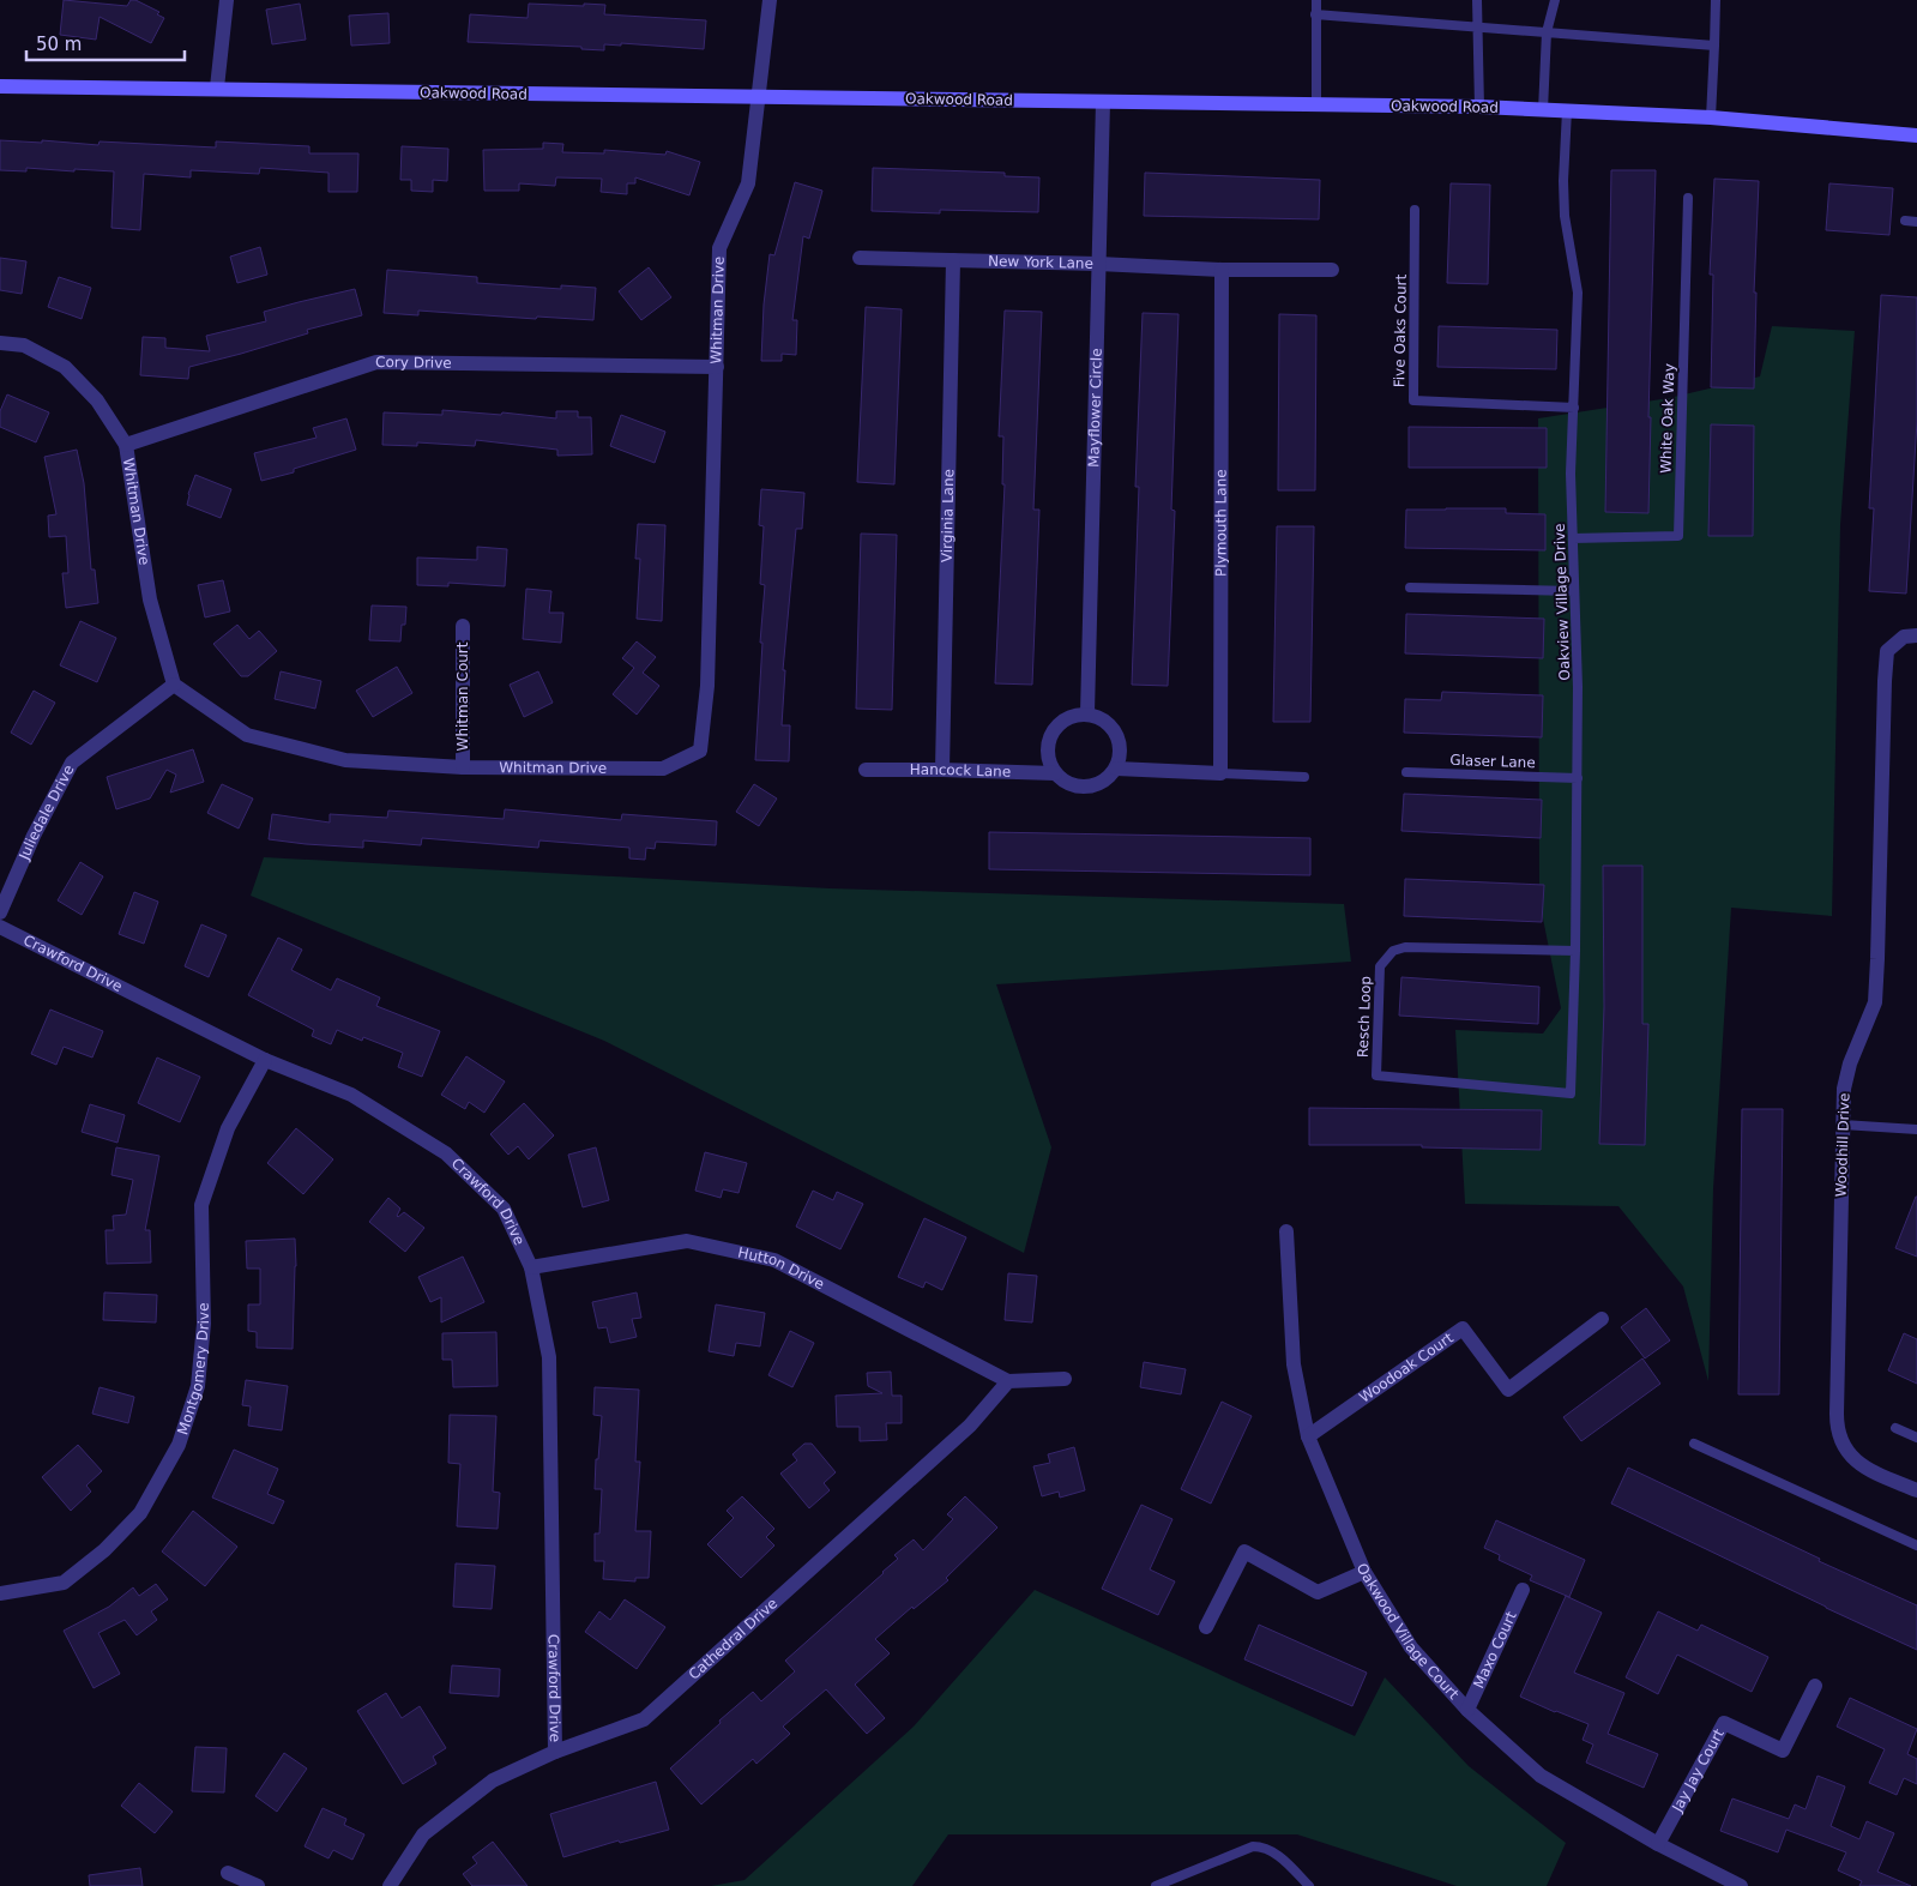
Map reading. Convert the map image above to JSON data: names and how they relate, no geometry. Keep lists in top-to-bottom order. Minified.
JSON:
{"streets":{"street":["Oakwood Road","New York Lane","Whitman Drive","Cory Drive","Mayflower Circle","Virginia Lane","Plymouth Lane","Whitman Court","Hancock Lane","Juliedale Drive","Crawford Drive","Woodhill Drive","Hutton Drive","Montgomery Drive","Woodoak Court","Oakwood Village Court","Cathedral Drive","Maxo Court","Jay Jay Court"],"lane":["Five Oaks Court","White Oak Way","Oakview Village Drive","Glaser Lane","Resch Loop"]},"crossings":[["Oakwood Road","Whitman Drive"],["Oakwood Road","Mayflower Circle"],["Oakwood Road","Oakview Village Drive"],["New York Lane","Mayflower Circle"],["New York Lane","Virginia Lane"],["New York Lane","Plymouth Lane"],["Whitman Drive","Cory Drive"],["Whitman Drive","Whitman Court"],["Whitman Drive","Juliedale Drive"],["Five Oaks Court","Oakview Village Drive"],["Mayflower Circle","Hancock Lane"],["White Oak Way","Oakview Village Drive"],["Virginia Lane","Hancock Lane"],["Oakview Village Drive","Glaser Lane"],["Oakview Village Drive","Resch Loop"],["Crawford Drive","Hutton Drive"],["Crawford Drive","Montgomery Drive"],["Crawford Drive","Cathedral Drive"],["Hutton Drive","Cathedral Drive"],["Woodoak Court","Oakwood Village Court"],["Oakwood Village Court","Maxo Court"],["Oakwood Village Court","Jay Jay Court"]],"scale_bar":"50 m"}
